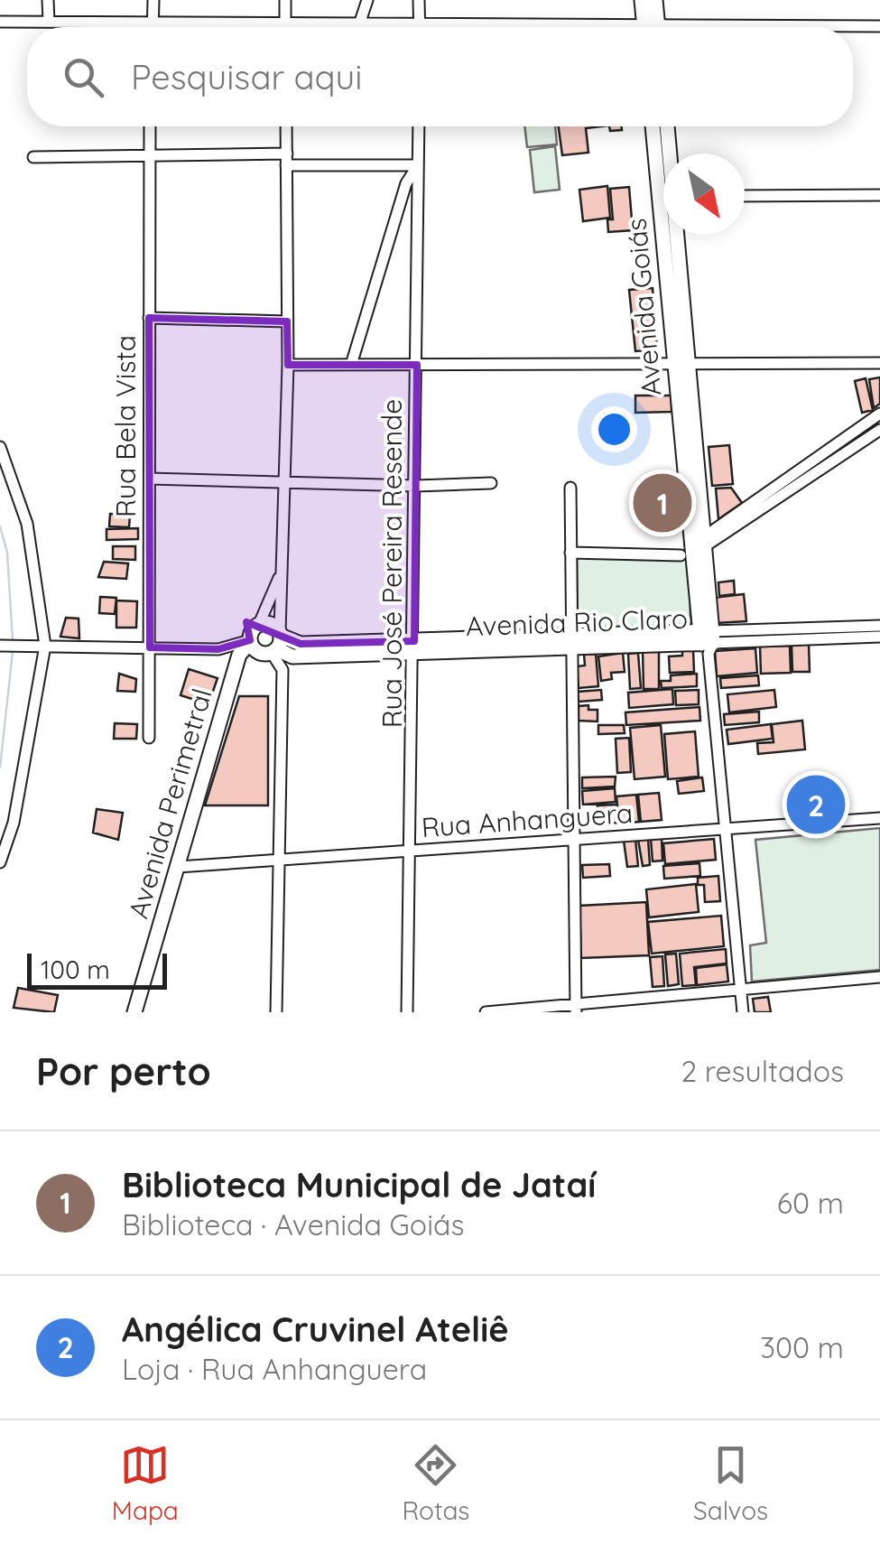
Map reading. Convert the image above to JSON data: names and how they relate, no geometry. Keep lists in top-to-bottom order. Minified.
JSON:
{"streets":{"main road":["Avenida Goiás","Avenida Rio Claro","Avenida Perimetral"],"street":["Rua Bela Vista","Rua José Pereira Resende","Rua Anhanguera"]},"crossings":[["Avenida Goiás","Avenida Rio Claro"],["Avenida Goiás","Rua Anhanguera"],["Rua José Pereira Resende","Avenida Rio Claro"],["Rua José Pereira Resende","Rua Anhanguera"],["Avenida Perimetral","Rua Anhanguera"]],"scale_bar":"100 m","north":"bottom right","page":{"search":"Pesquisar aqui","pins":["1","2"],"scale":"100 m","heading":["Por perto","2 resultados"],"list":[{"mark":"1","name":"Biblioteca Municipal de Jataí","note":"Biblioteca · Avenida Goiás","value":"60 m"},{"mark":"2","name":"Angélica Cruvinel Ateliê","note":"Loja · Rua Anhanguera","value":"300 m"}],"nav":["Mapa","Rotas","Salvos"]}}
